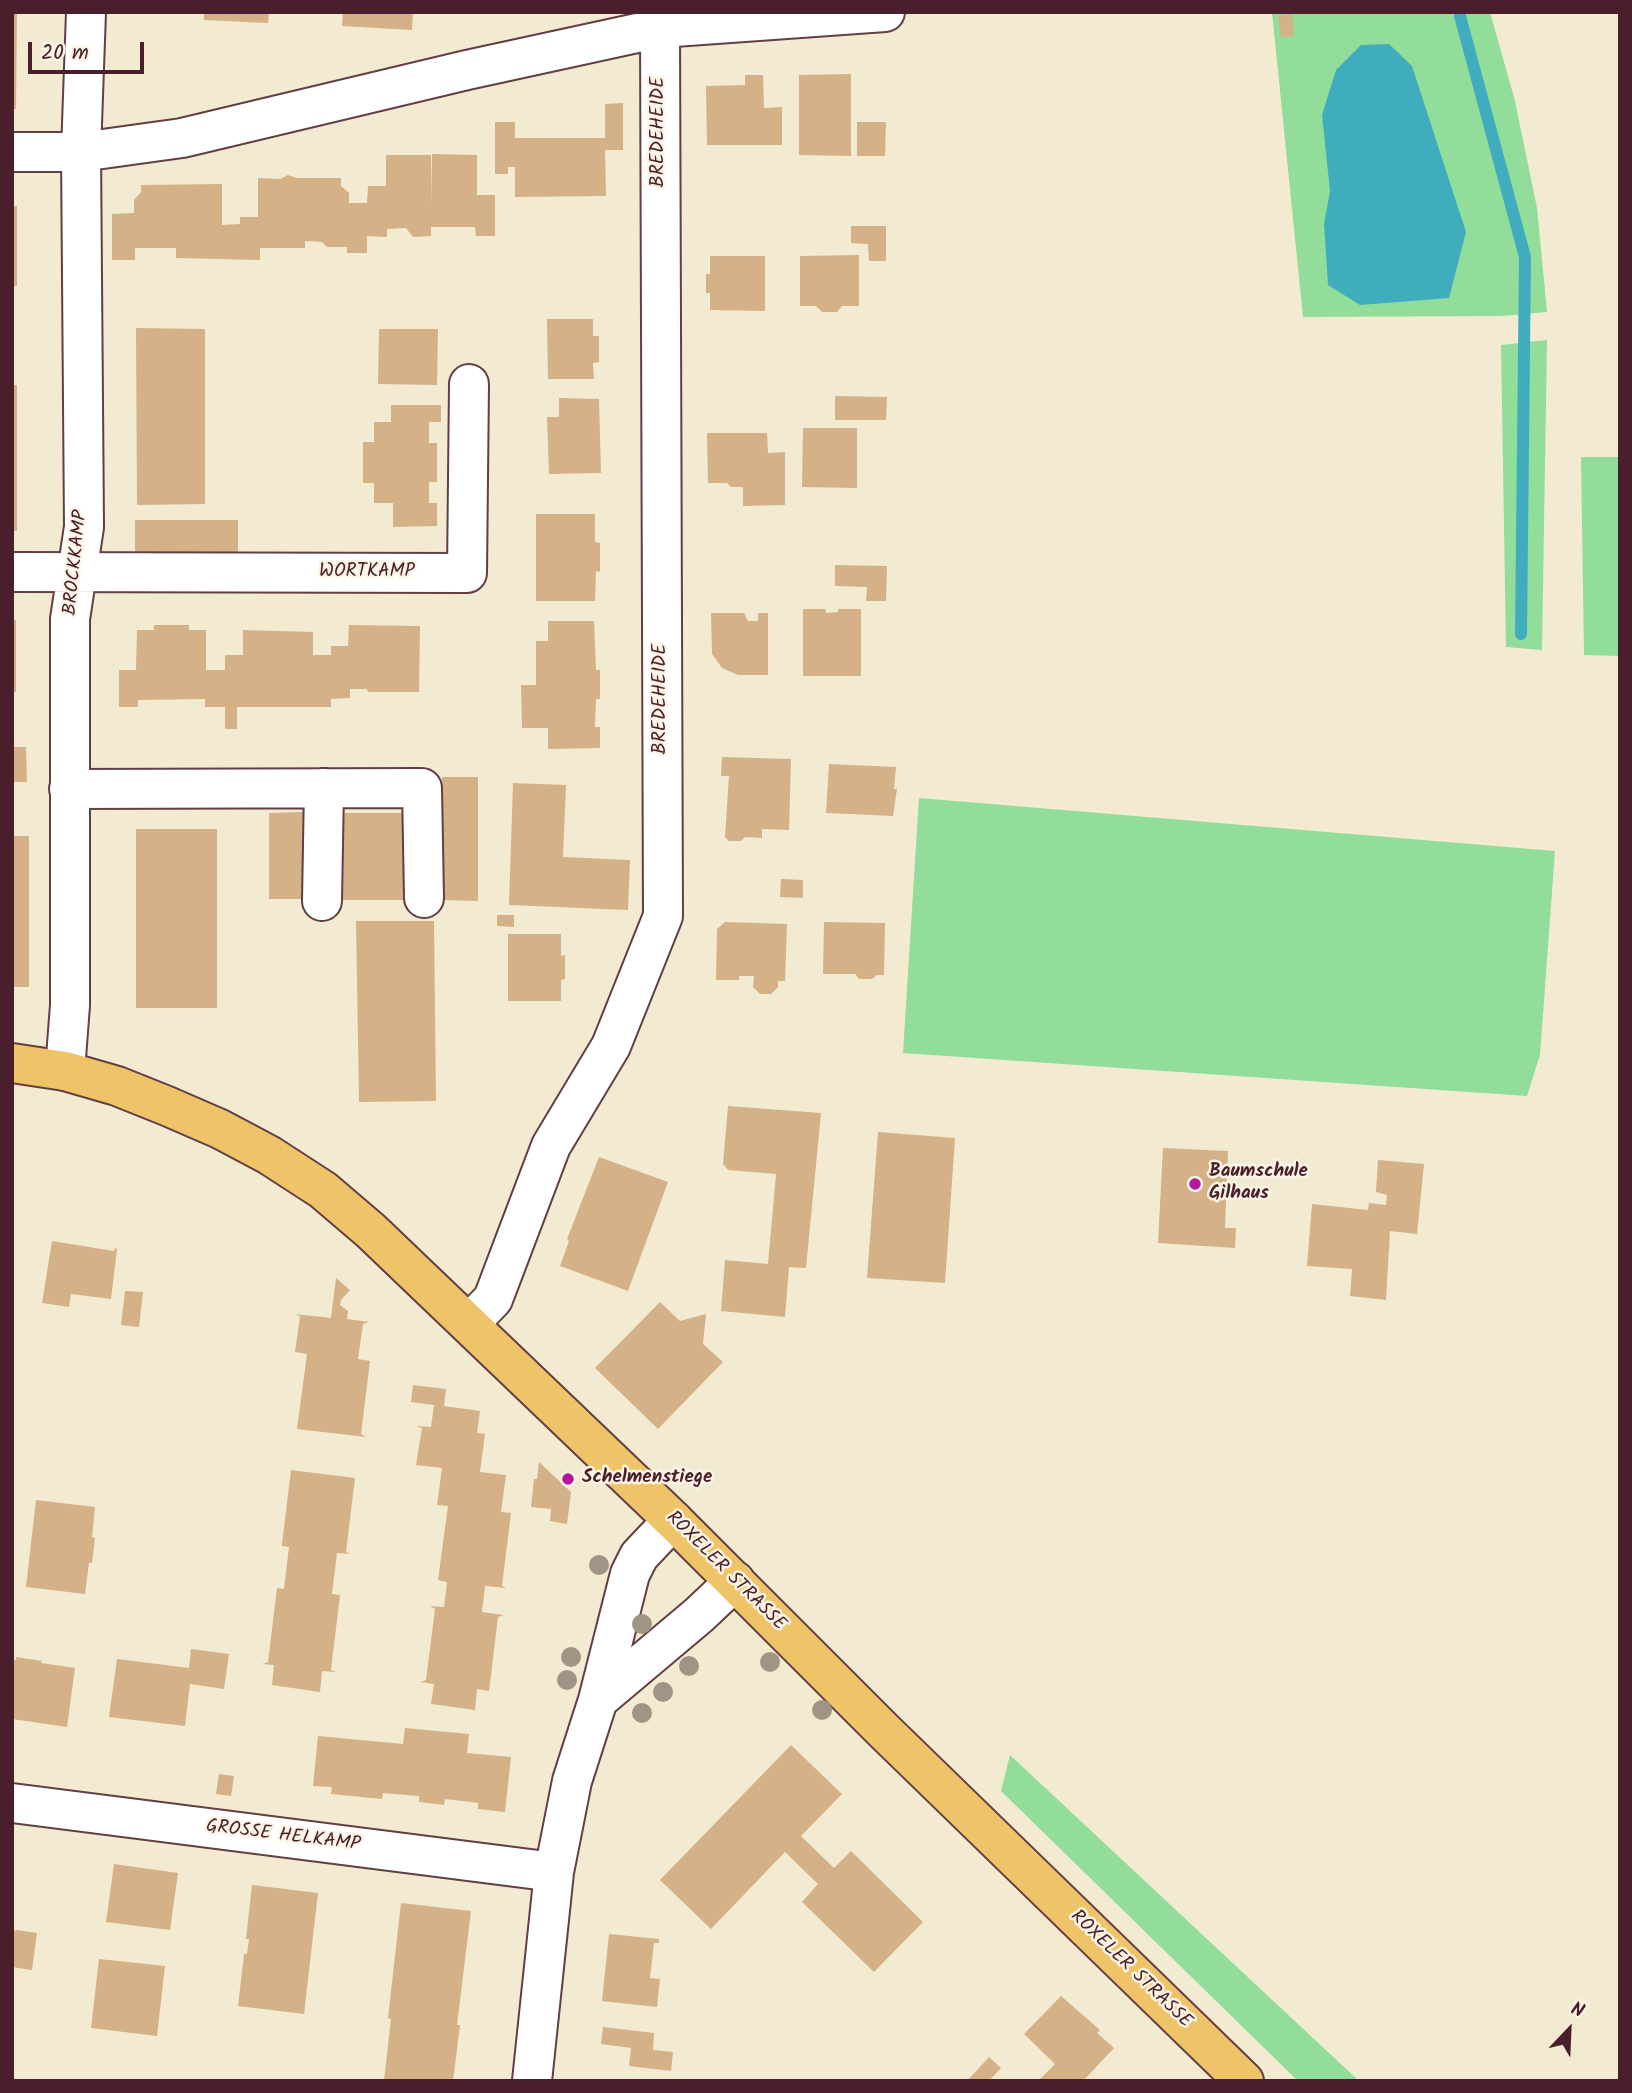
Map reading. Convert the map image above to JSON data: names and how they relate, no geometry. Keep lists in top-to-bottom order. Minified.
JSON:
{"streets":{"main road":["ROXELER STRASSE"],"street":["BREDEHEIDE","BROCKKAMP","WORTKAMP","GROSSE HELKAMP"]},"crossings":[["BREDEHEIDE","ROXELER STRASSE"],["BROCKKAMP","WORTKAMP"],["BROCKKAMP","ROXELER STRASSE"]],"places":["Baumschule Gilhaus","Schelmenstiege"],"scale_bar":"20 m","north":"top right"}
